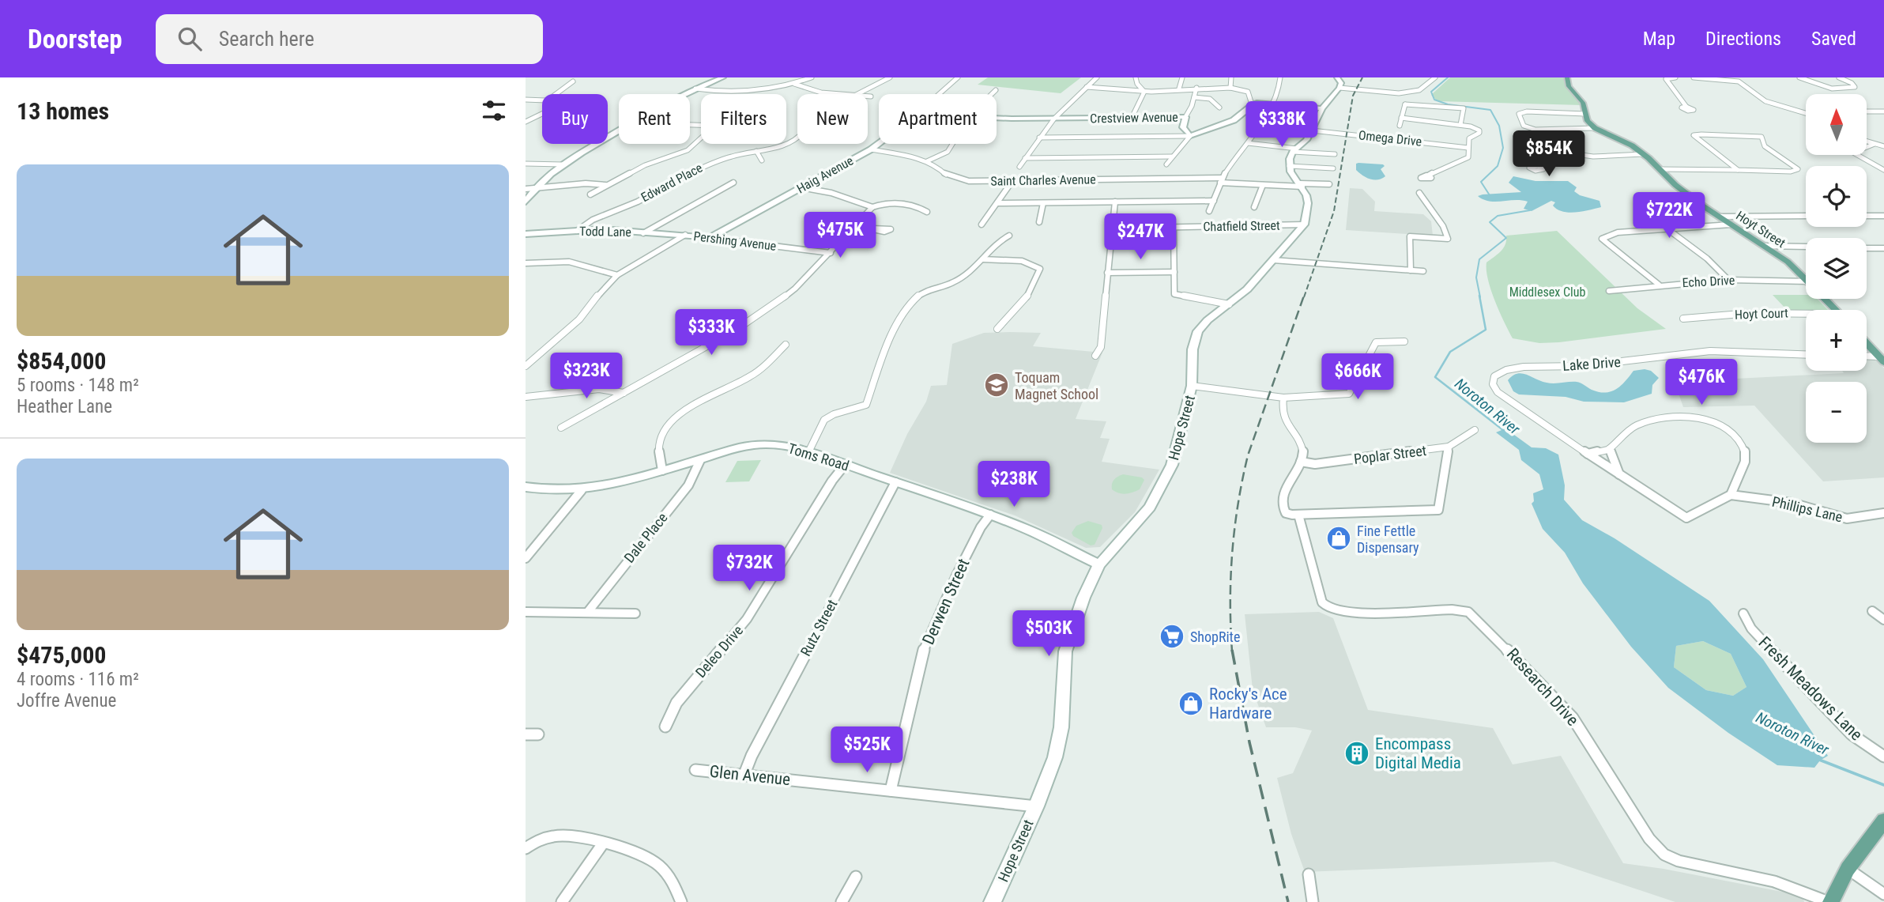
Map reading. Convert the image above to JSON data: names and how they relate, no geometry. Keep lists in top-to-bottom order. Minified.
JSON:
{"streets":{"main road":["Hoyt Street"],"street":["Crestview Avenue","Omega Drive","Haig Avenue","Saint Charles Avenue","Edward Place","Chatfield Street","Todd Lane","Pershing Avenue","Echo Drive","Hoyt Court","Lake Drive","Hope Street","Poplar Street","Toms Road","Phillips Lane","Dale Place","Derwen Street","Rutz Street","Deleo Drive","Research Drive","Fresh Meadows Lane","Glen Avenue"]},"crossings":[["Haig Avenue","Saint Charles Avenue"],["Haig Avenue","Pershing Avenue"],["Edward Place","Todd Lane"],["Chatfield Street","Hope Street"],["Todd Lane","Pershing Avenue"],["Hope Street","Toms Road"],["Hope Street","Glen Avenue"],["Toms Road","Dale Place"],["Toms Road","Derwen Street"],["Toms Road","Rutz Street"],["Toms Road","Deleo Drive"],["Derwen Street","Glen Avenue"],["Rutz Street","Glen Avenue"]],"water":["Noroton River"],"parks":["Middlesex Club"],"places":{"school or university":["Toquam Magnet School"],"shop":["Fine Fettle Dispensary","Rocky's Ace Hardware"],"supermarket":["ShopRite"],"building":["Encompass Digital Media"]},"north":"top","page":{"header":"Doorstep","search":"Search here","nav":["Map","Directions","Saved"],"heading":"13 homes","map_buttons":["+","−"],"chip":["Buy","Rent","Filters","New","Apartment"],"price":["$338K","$854K","$722K","$475K","$247K","$333K","$323K","$666K","$476K","$238K","$732K","$503K","$525K"],"list":[{"name":"$854,000","note":"5 rooms · 148 m² · Heather Lane"},{"name":"$475,000","note":"4 rooms · 116 m² · Joffre Avenue"}]}}
